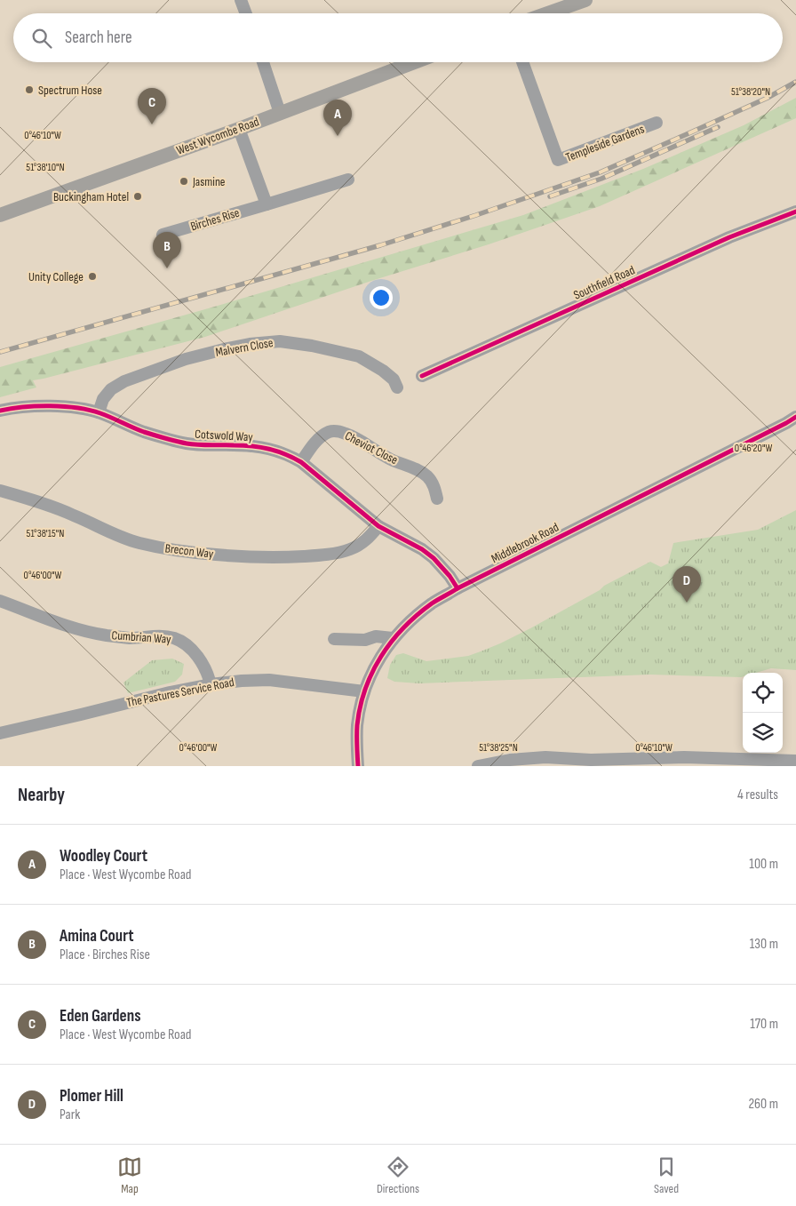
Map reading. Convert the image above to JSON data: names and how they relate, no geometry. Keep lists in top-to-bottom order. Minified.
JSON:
{"streets":{"main road":["West Wycombe Road"],"street":["Templeside Gardens","Birches Rise","Southfield Road","Malvern Close","Cotswold Way","Cheviot Close","Middlebrook Road","Brecon Way","Cumbrian Way","The Pastures Service Road"]},"crossings":[["Malvern Close","Cotswold Way"],["Cotswold Way","Cheviot Close"],["Cotswold Way","Middlebrook Road"],["Cotswold Way","Brecon Way"],["Middlebrook Road","The Pastures Service Road"],["Cumbrian Way","The Pastures Service Road"]],"places":["Spectrum Hose","Jasmine","Buckingham Hotel","Unity College"],"page":{"search":"Search here","pins":["C","A","B","D"],"heading":["Nearby","4 results"],"list":[{"mark":"A","name":"Woodley Court","note":"Place · West Wycombe Road","value":"100 m"},{"mark":"B","name":"Amina Court","note":"Place · Birches Rise","value":"130 m"},{"mark":"C","name":"Eden Gardens","note":"Place · West Wycombe Road","value":"170 m"},{"mark":"D","name":"Plomer Hill","note":"Park","value":"260 m"}],"nav":["Map","Directions","Saved"]},"coordinates":["51°38'20\"N","0°46'10\"W","51°38'10\"N","0°46'20\"W","51°38'15\"N","0°46'00\"W","51°38'25\"N"]}
